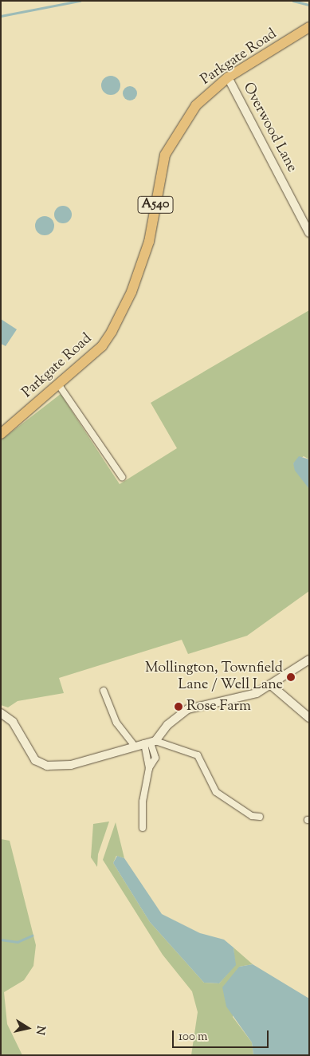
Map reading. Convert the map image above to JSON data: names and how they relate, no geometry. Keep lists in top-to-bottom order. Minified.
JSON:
{"streets":{"main road":["Parkgate Road","A540"],"street":["Overwood Lane"]},"crossings":[["Parkgate Road","Overwood Lane"]],"places":["Mollington, Townfield Lane / Well Lane","Rose Farm"],"scale_bar":"100 m","north":"right"}
